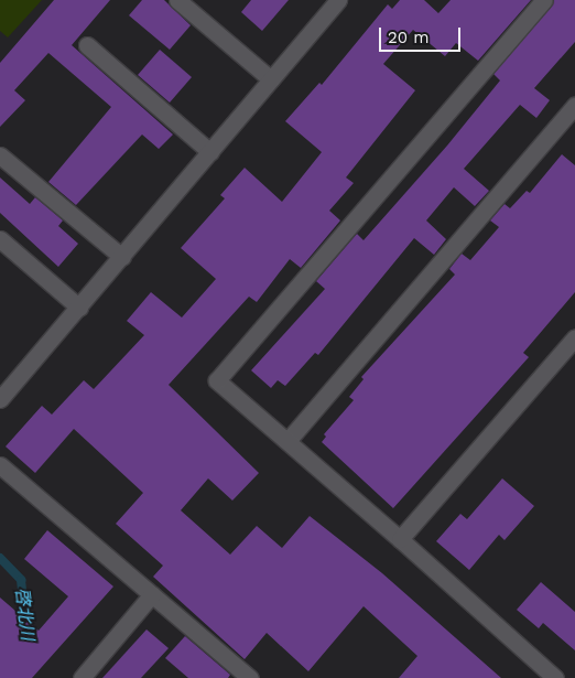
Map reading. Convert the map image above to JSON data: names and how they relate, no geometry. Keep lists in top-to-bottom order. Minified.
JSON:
{"water":["啓北川"],"scale_bar":"20 m"}
